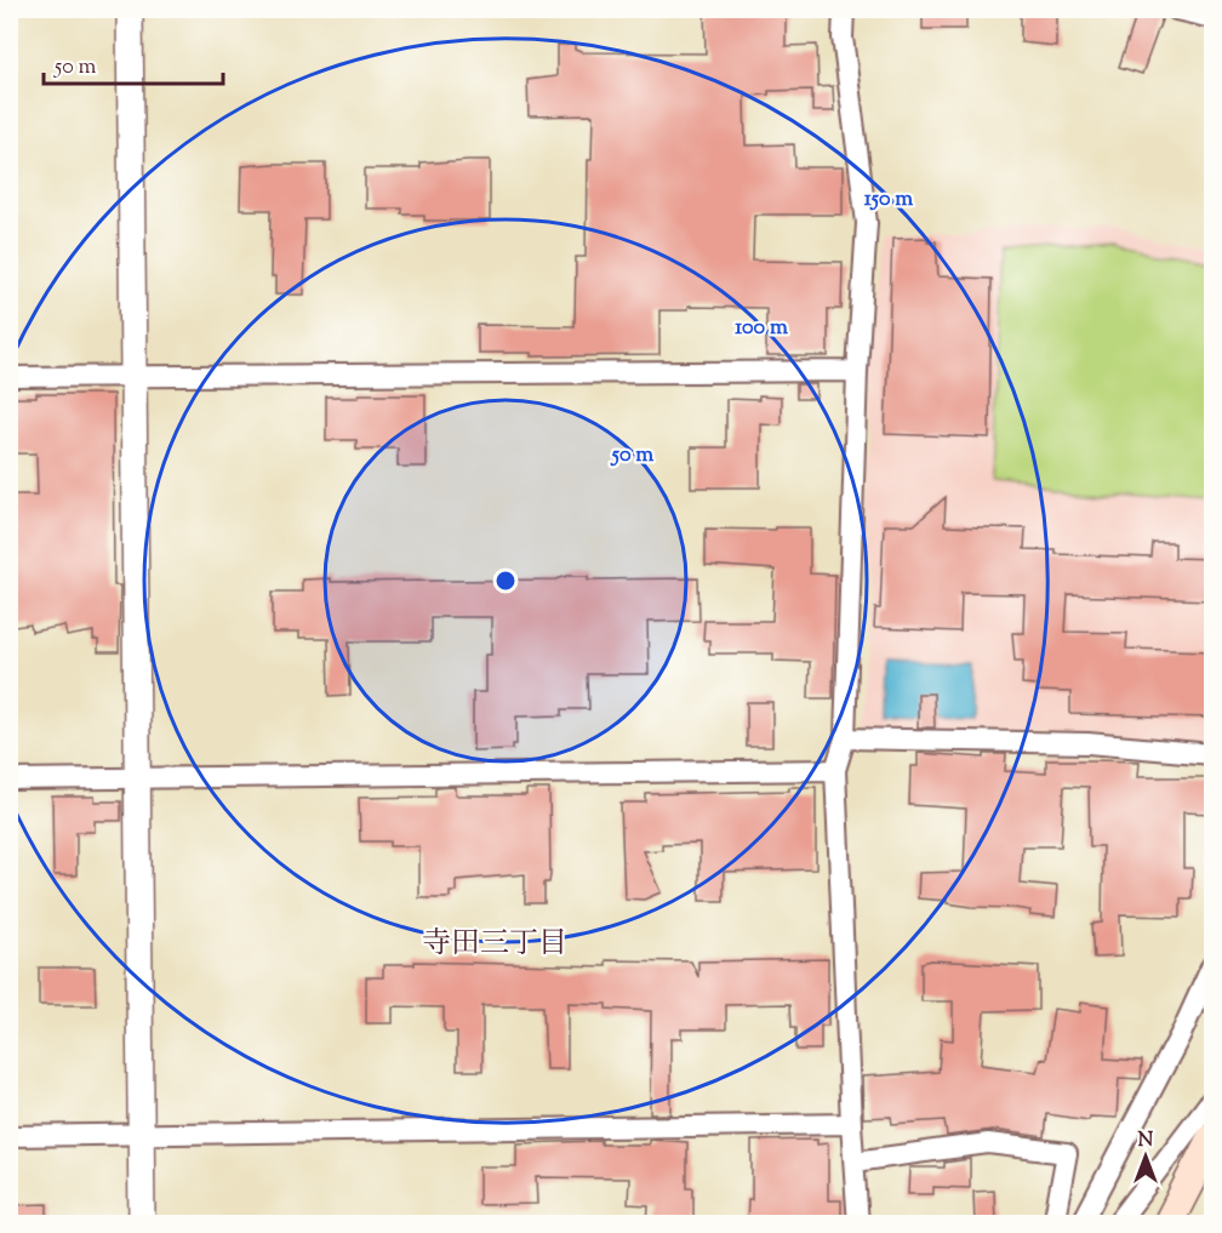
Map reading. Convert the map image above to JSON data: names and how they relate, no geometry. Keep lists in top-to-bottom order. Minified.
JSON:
{"districts":["寺田三丁目"],"scale_bar":"50 m","north":"top","rings":["150 m","100 m","50 m"]}
